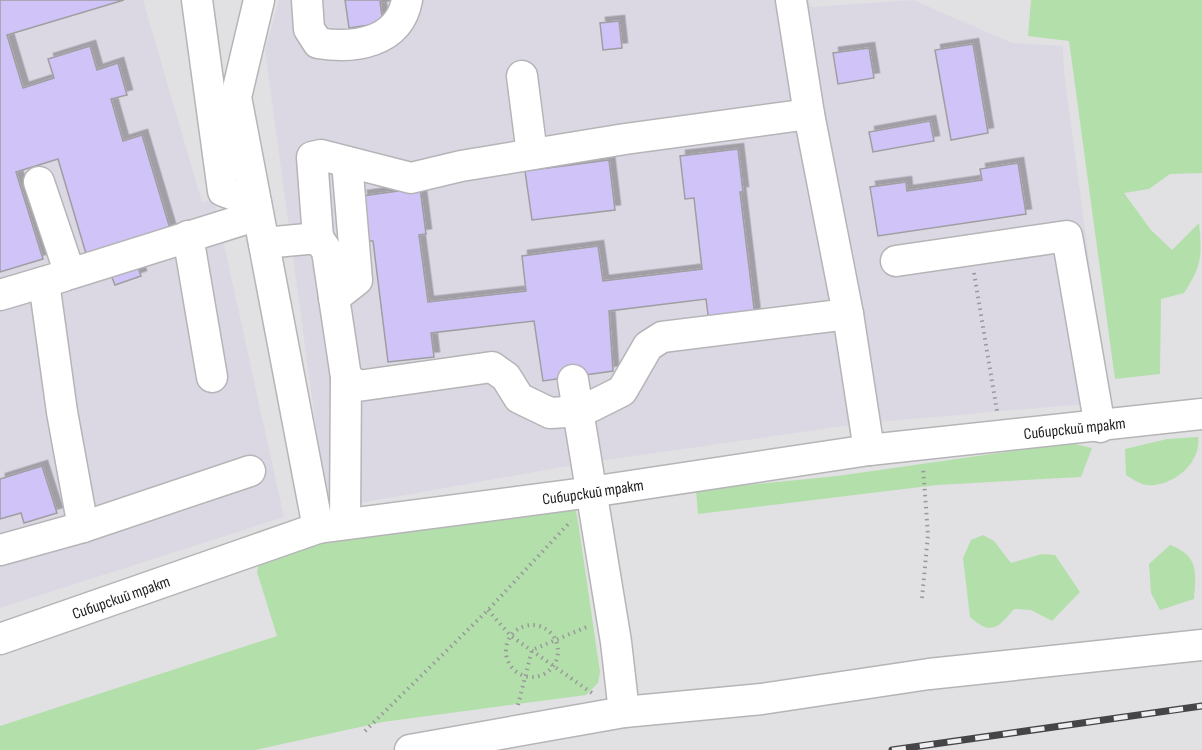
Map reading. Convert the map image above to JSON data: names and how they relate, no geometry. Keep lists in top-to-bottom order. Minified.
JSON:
{"streets":{"street":["Сибирский тракт"]}}
